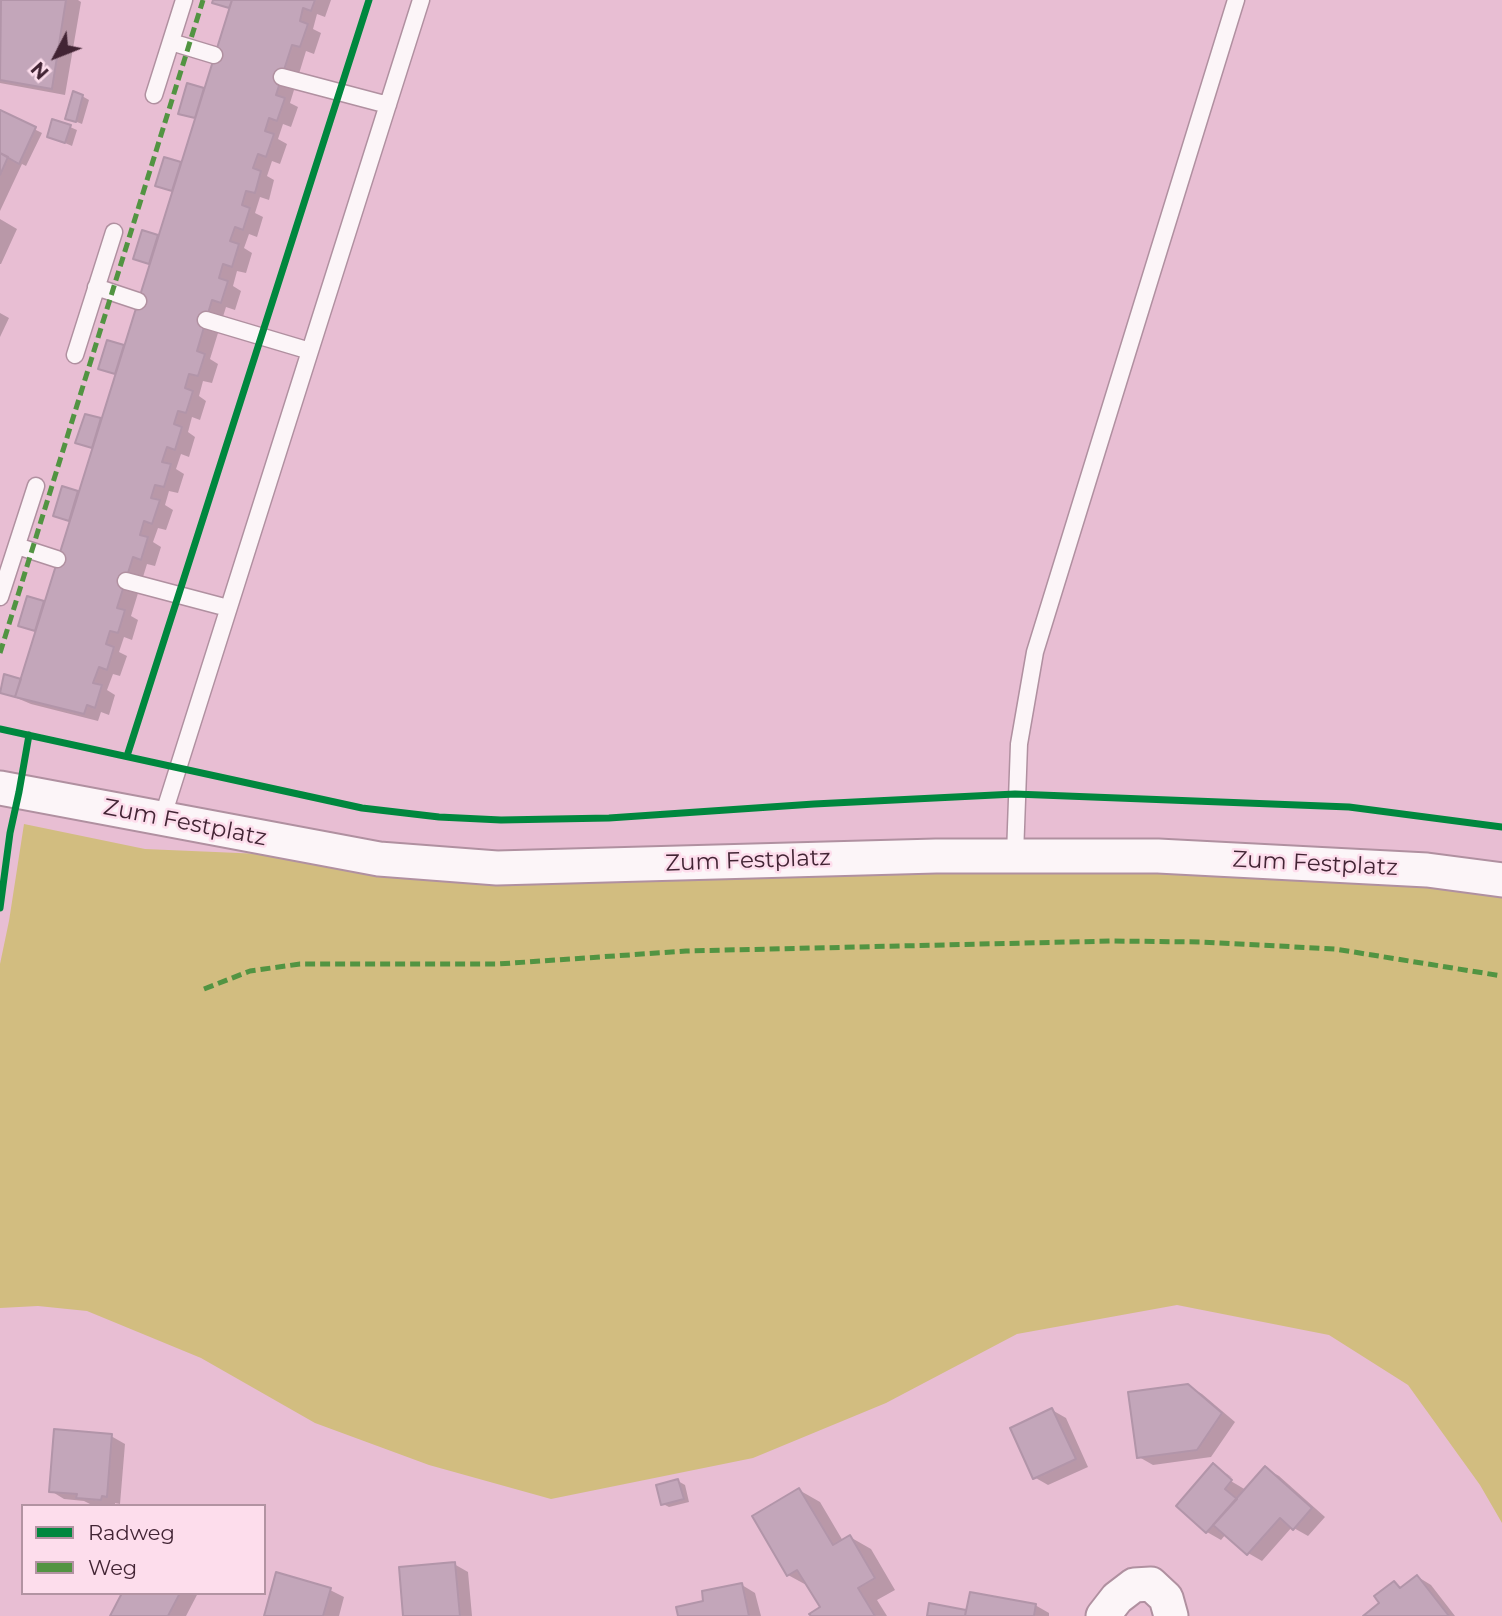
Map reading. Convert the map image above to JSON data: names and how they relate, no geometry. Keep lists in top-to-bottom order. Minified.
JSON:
{"streets":{"street":["Zum Festplatz"]},"legend":["Radweg","Weg"],"north":"bottom left"}
